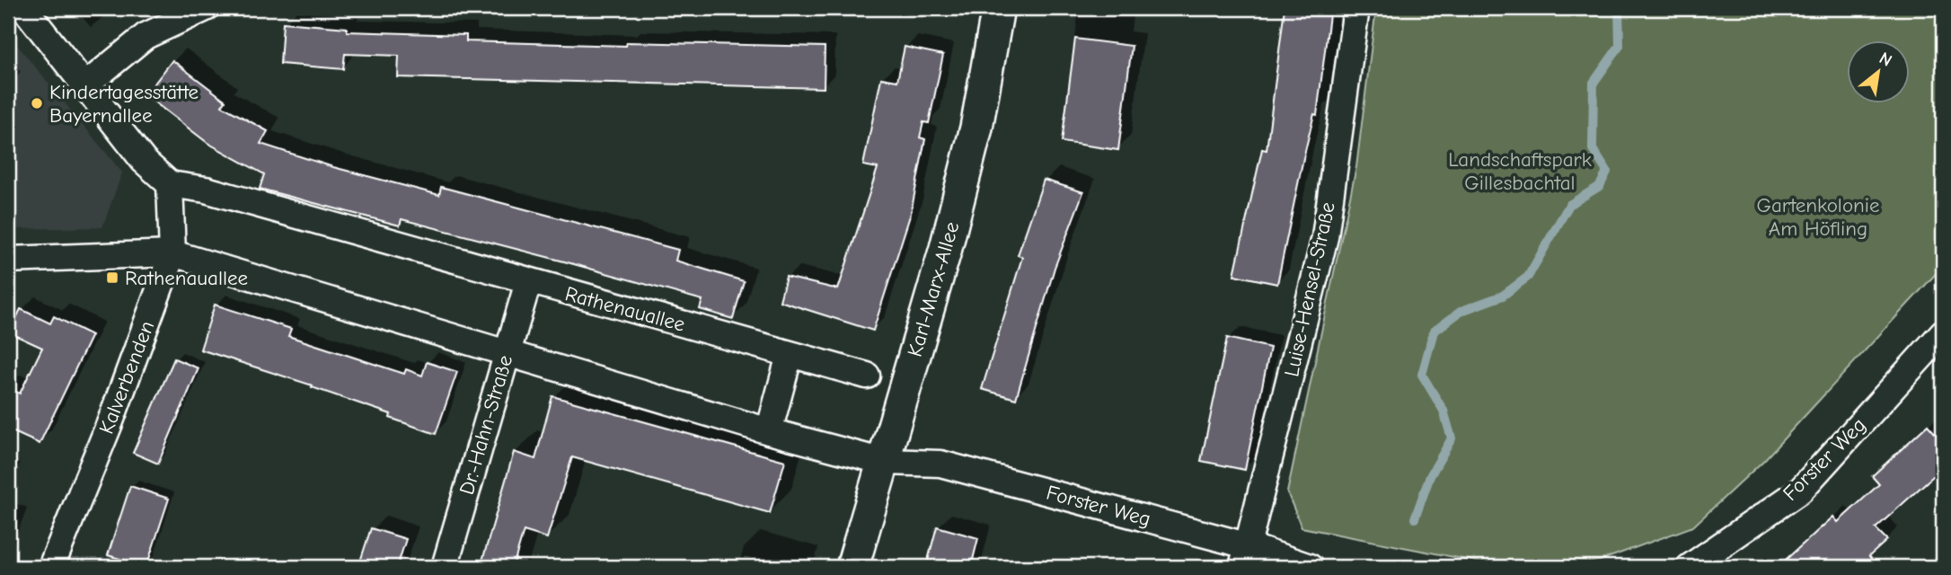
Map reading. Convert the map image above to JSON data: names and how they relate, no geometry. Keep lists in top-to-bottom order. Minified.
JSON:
{"streets":{"street":["Karl-Marx-Allee","Luise-Hensel-Straße","Rathenauallee","Kalverbenden","Dr.-Hahn-Straße","Forster Weg"]},"crossings":[["Karl-Marx-Allee","Forster Weg"],["Luise-Hensel-Straße","Forster Weg"],["Rathenauallee","Kalverbenden"],["Rathenauallee","Dr.-Hahn-Straße"]],"parks":["Landschaftspark Gillesbachtal","Gartenkolonie Am Höfling"],"places":{"other":["Kindertagesstätte Bayernallee"],"transit":["Rathenauallee"]},"north":"top right"}
